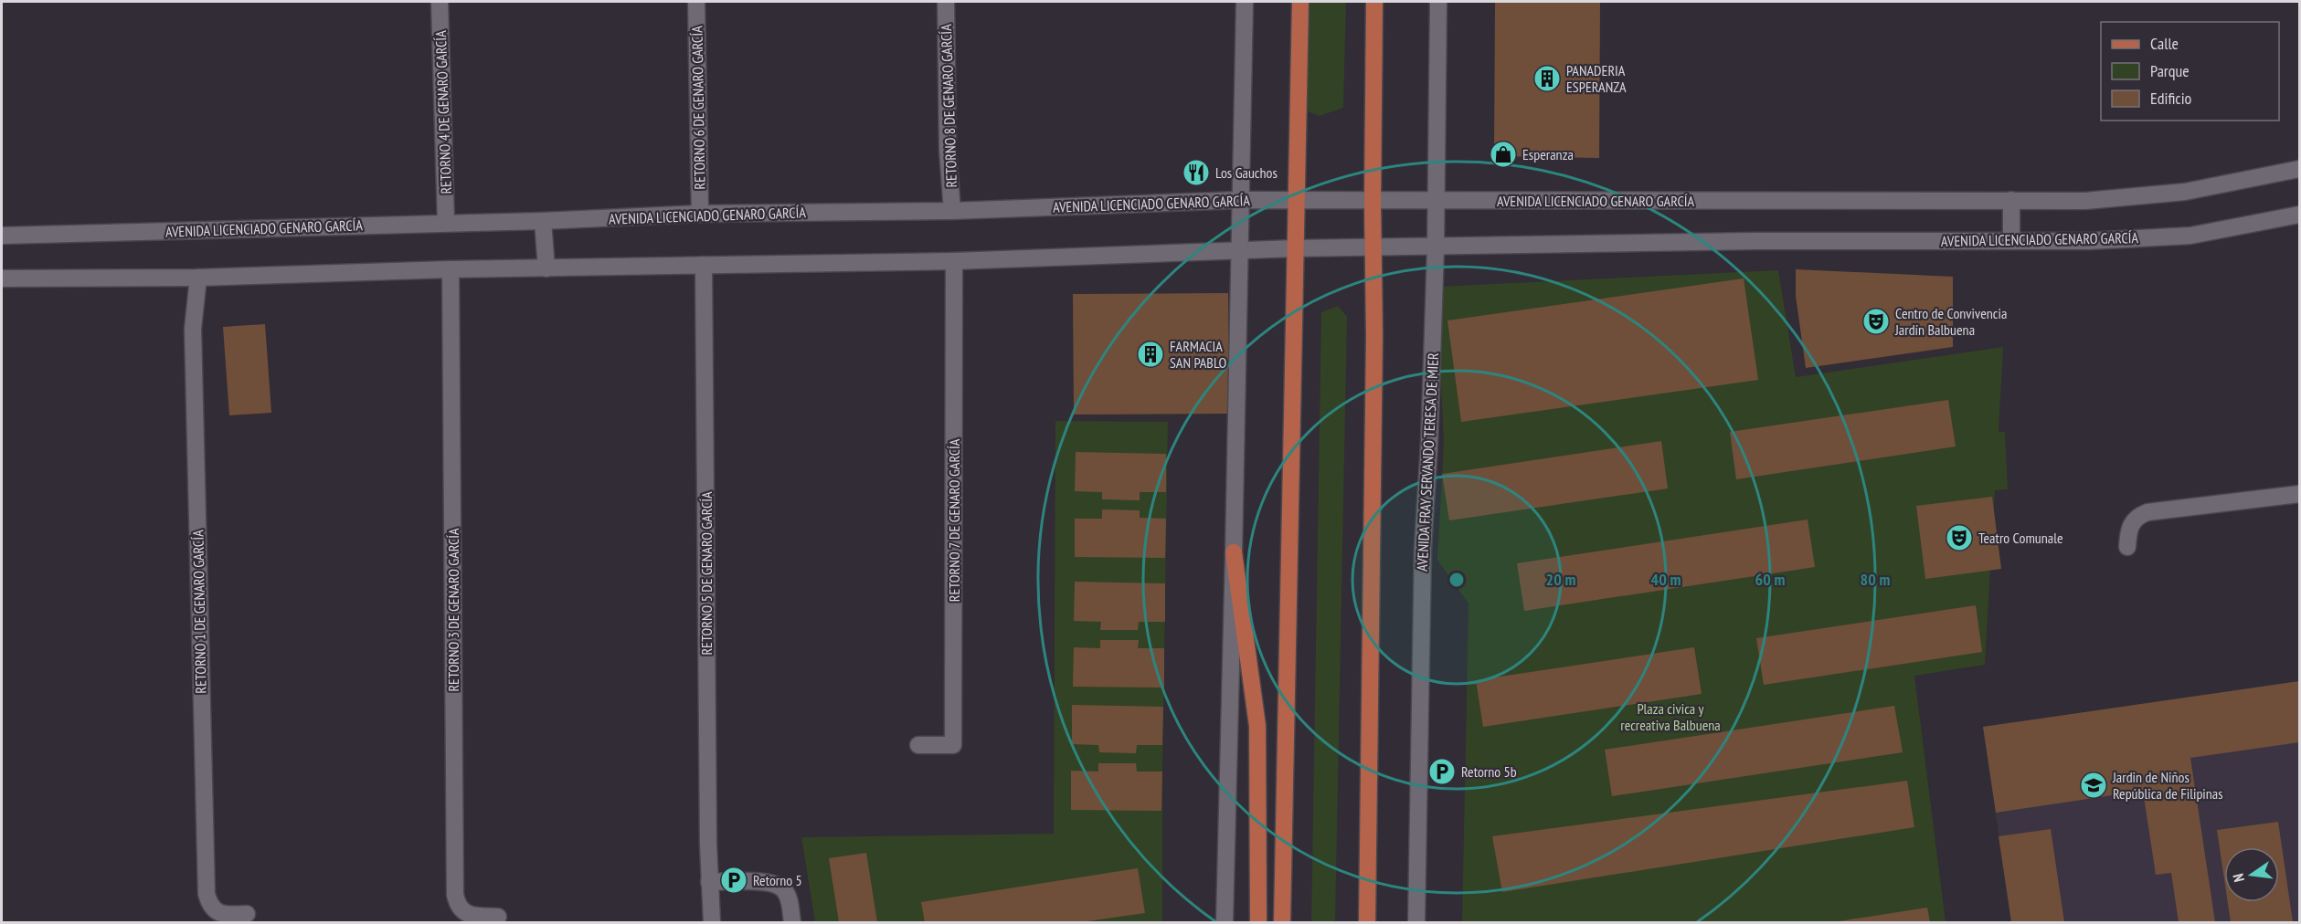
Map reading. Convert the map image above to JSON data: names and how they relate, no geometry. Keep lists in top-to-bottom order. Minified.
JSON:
{"streets":{"street":["RETORNO 8 DE GENARO GARCÍA","RETORNO 6 DE GENARO GARCÍA","RETORNO 4 DE GENARO GARCÍA","AVENIDA LICENCIADO GENARO GARCÍA","AVENIDA FRAY SERVANDO TERESA DE MIER","RETORNO 7 DE GENARO GARCÍA","RETORNO 5 DE GENARO GARCÍA","RETORNO 3 DE GENARO GARCÍA","RETORNO 1 DE GENARO GARCÍA"]},"crossings":[["RETORNO 8 DE GENARO GARCÍA","AVENIDA LICENCIADO GENARO GARCÍA"],["RETORNO 6 DE GENARO GARCÍA","AVENIDA LICENCIADO GENARO GARCÍA"],["RETORNO 4 DE GENARO GARCÍA","AVENIDA LICENCIADO GENARO GARCÍA"],["AVENIDA LICENCIADO GENARO GARCÍA","AVENIDA FRAY SERVANDO TERESA DE MIER"],["AVENIDA LICENCIADO GENARO GARCÍA","RETORNO 7 DE GENARO GARCÍA"],["AVENIDA LICENCIADO GENARO GARCÍA","RETORNO 5 DE GENARO GARCÍA"],["AVENIDA LICENCIADO GENARO GARCÍA","RETORNO 3 DE GENARO GARCÍA"],["AVENIDA LICENCIADO GENARO GARCÍA","RETORNO 1 DE GENARO GARCÍA"]],"parks":["Plaza civica y recreativa Balbuena"],"places":{"building":["PANADERIA ESPERANZA","FARMACIA SAN PABLO"],"shop":["Esperanza"],"restaurant":["Los Gauchos"],"theatre":["Centro de Convivencia Jardín Balbuena","Teatro Comunale"],"parking":["Retorno 5b","Retorno 5"],"school or university":["Jardin de Niños República de Filipinas"]},"legend":["Calle","Parque","Edificio"],"north":"left","rings":["20 m","40 m","60 m","80 m"]}
